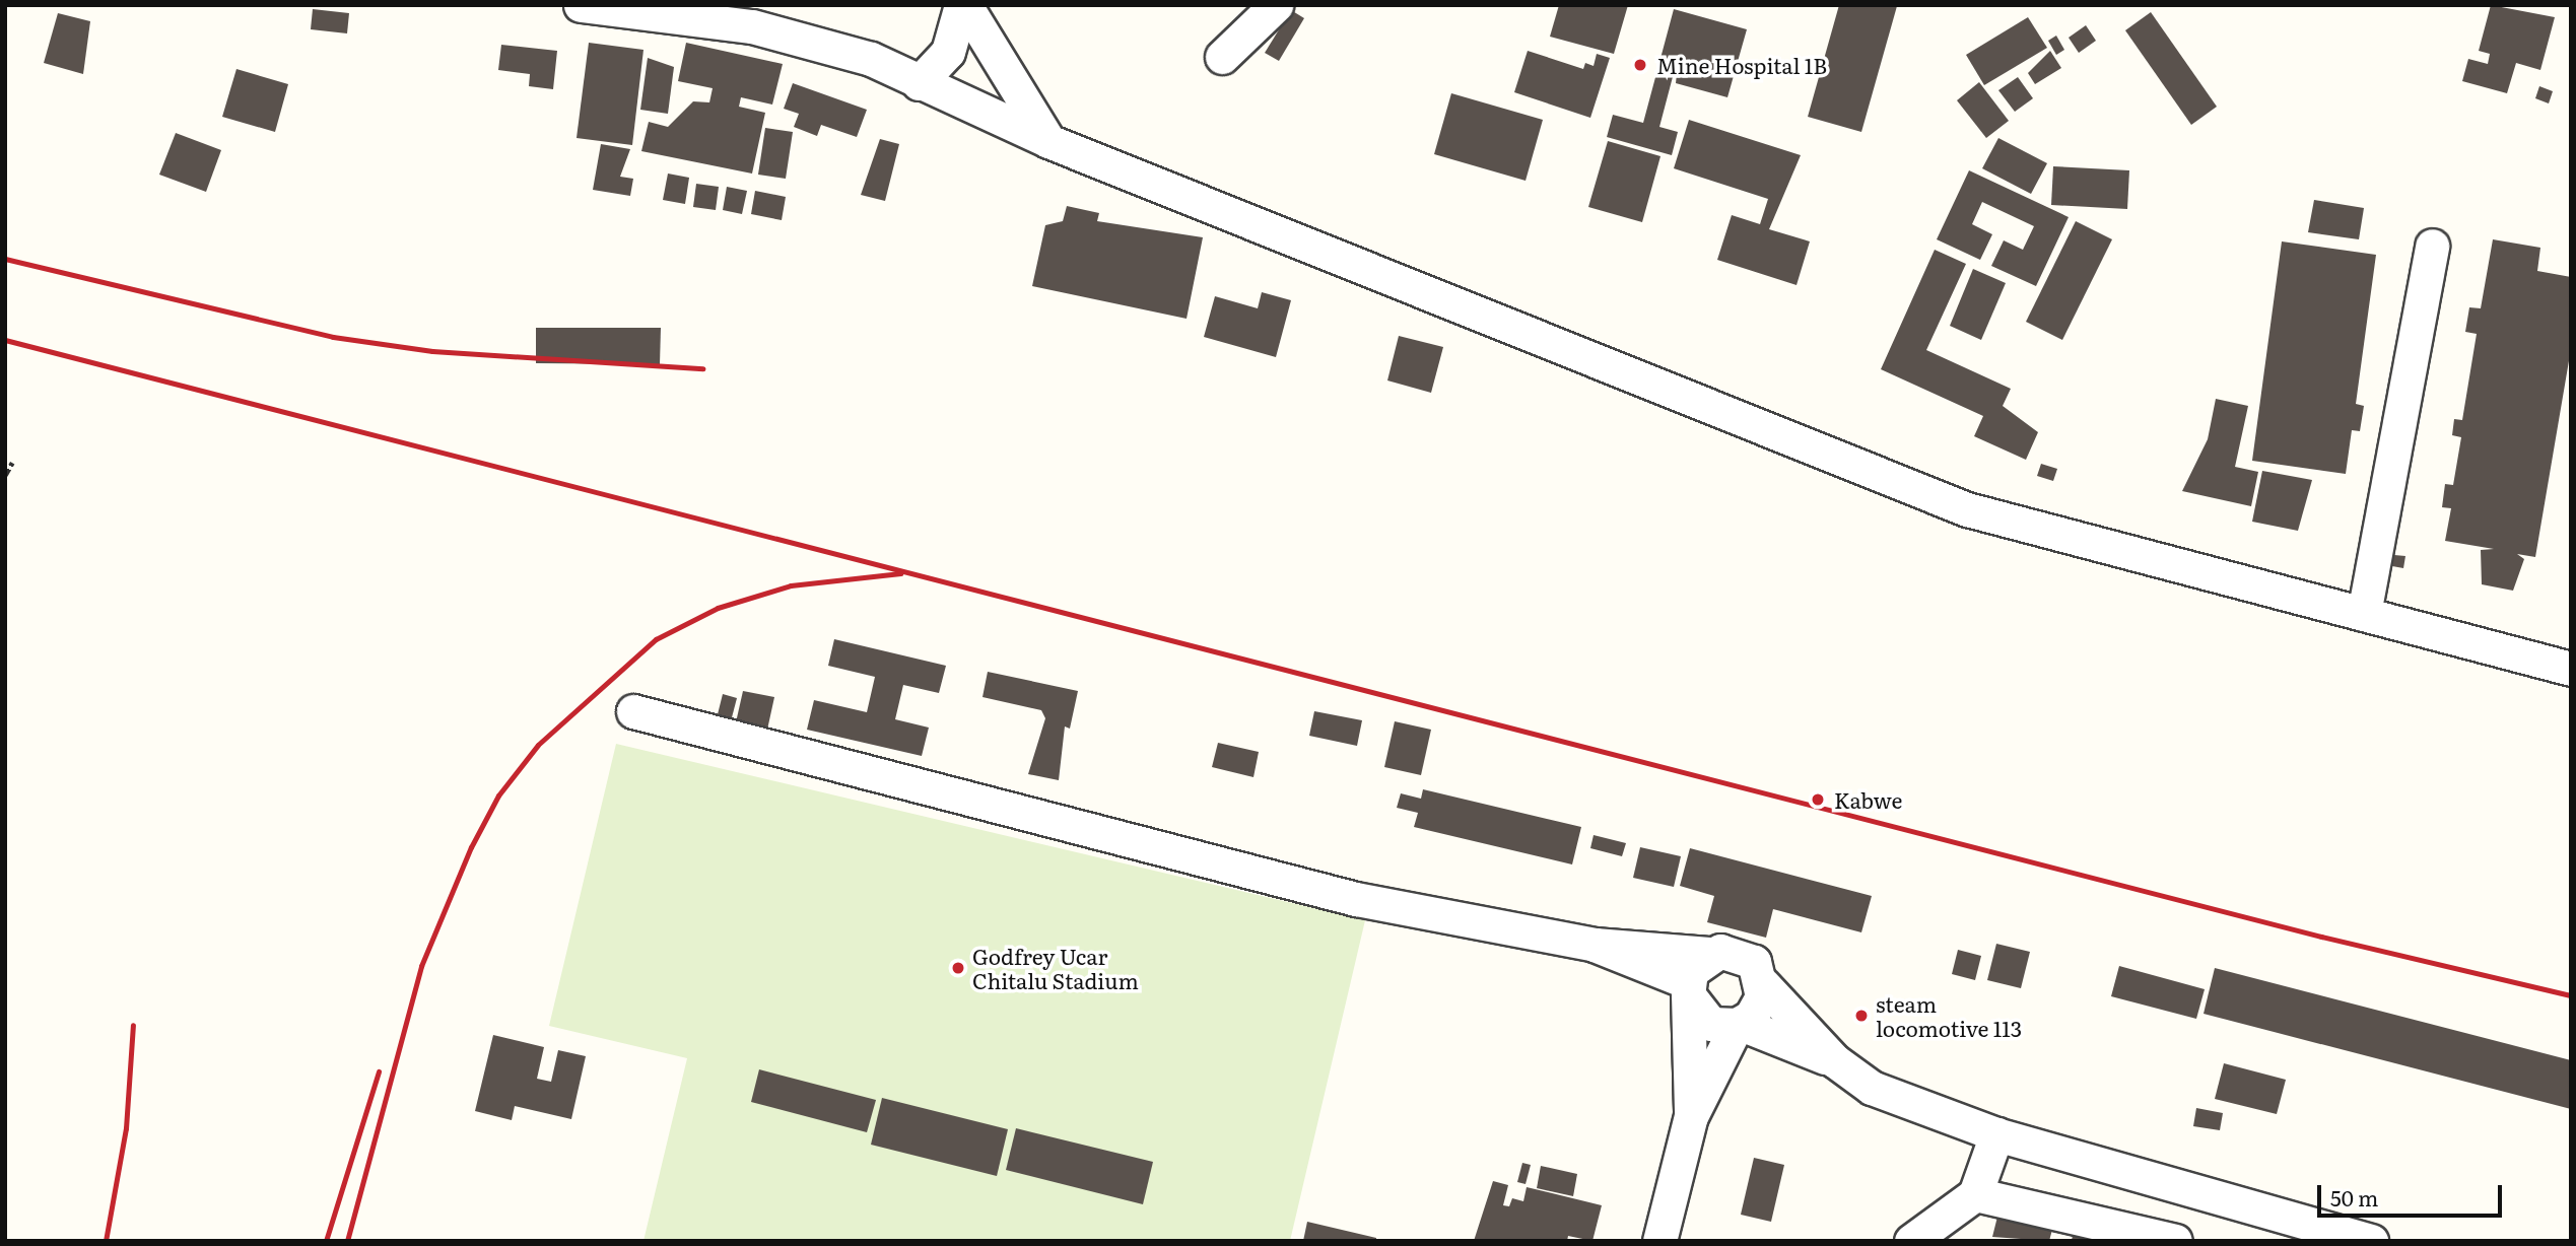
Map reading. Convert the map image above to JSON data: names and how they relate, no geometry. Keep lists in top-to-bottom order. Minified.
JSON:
{"places":["Mine Hospital 1B","Kabwe","Godfrey Ucar Chitalu Stadium","steam locomotive 113"],"scale_bar":"50 m"}
